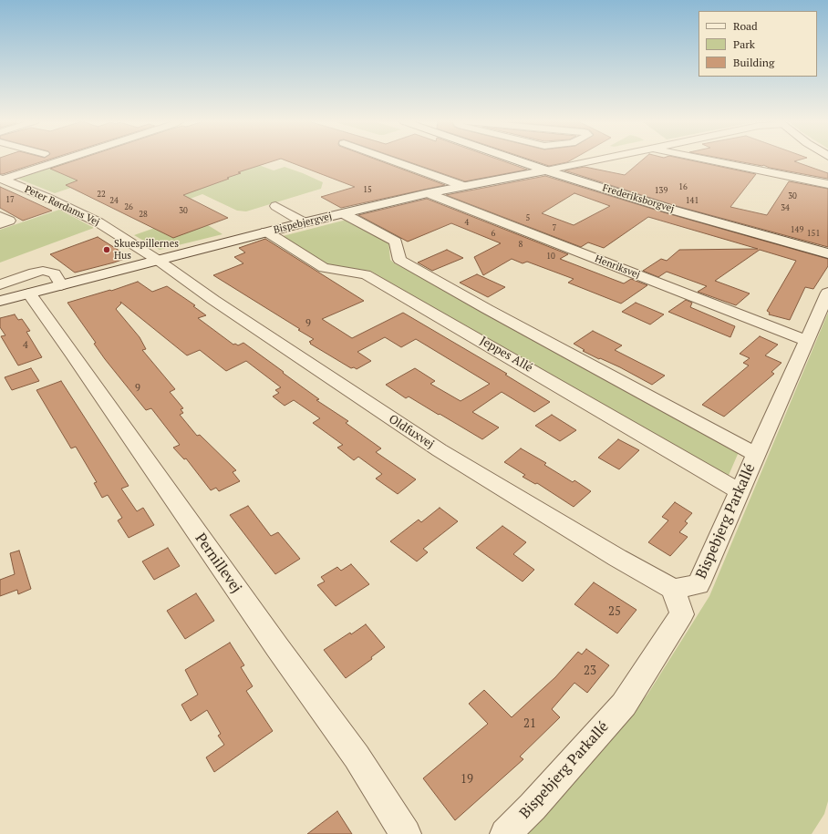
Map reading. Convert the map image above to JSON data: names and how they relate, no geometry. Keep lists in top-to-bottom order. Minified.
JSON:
{"streets":{"street":["Frederiksborgvej","Peter Rørdams Vej","Bispebjergvej","Henriksvej","Jeppes Allé","Oldfuxvej","Bispebjerg Parkallé","Pernillevej"]},"crossings":[["Frederiksborgvej","Bispebjergvej"],["Peter Rørdams Vej","Bispebjergvej"],["Peter Rørdams Vej","Oldfuxvej"],["Bispebjergvej","Henriksvej"],["Bispebjergvej","Jeppes Allé"],["Bispebjergvej","Oldfuxvej"],["Bispebjergvej","Pernillevej"],["Henriksvej","Bispebjerg Parkallé"],["Jeppes Allé","Bispebjerg Parkallé"],["Oldfuxvej","Bispebjerg Parkallé"]],"places":["Skuespillernes Hus"],"house_numbers":["16","15","139","22","30","17","24","141","26","34","30","28","5","4","7","149","6","151","8","10","9","4","9","25","23","21","19"],"legend":["Road","Park","Building"]}
